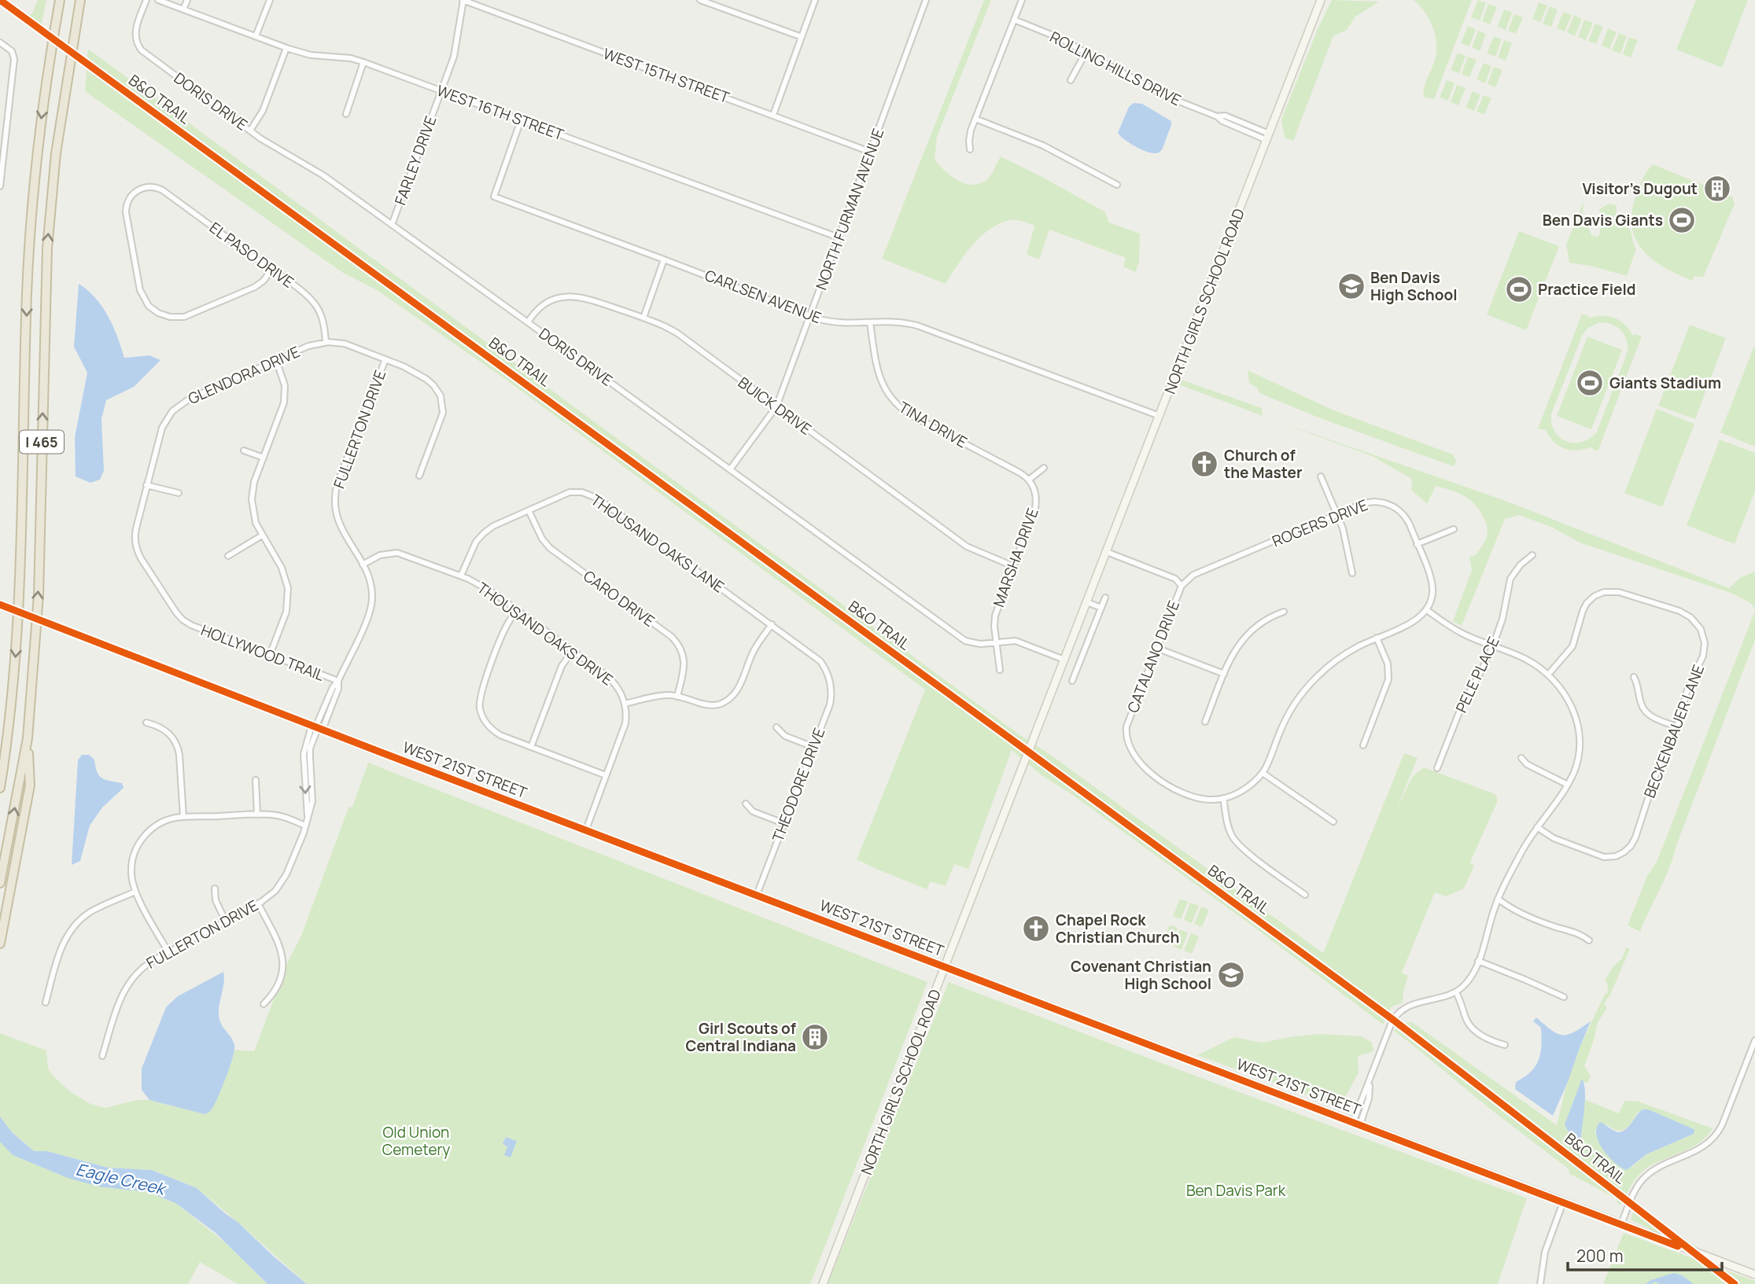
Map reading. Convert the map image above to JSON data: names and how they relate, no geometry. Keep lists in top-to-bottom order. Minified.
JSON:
{"streets":{"highway":["I 465"],"street":["ROLLING HILLS DRIVE","WEST 15TH STREET","DORIS DRIVE","WEST 16TH STREET","FARLEY DRIVE","NORTH FURMAN AVENUE","EL PASO DRIVE","CARLSEN AVENUE","NORTH GIRLS SCHOOL ROAD","GLENDORA DRIVE","BUICK DRIVE","TINA DRIVE","FULLERTON DRIVE","ROGERS DRIVE","THOUSAND OAKS LANE","MARSHA DRIVE","CARO DRIVE","THOUSAND OAKS DRIVE","HOLLYWOOD TRAIL","CATALANO DRIVE","PELE PLACE","BECKENBAUER LANE","WEST 21ST STREET","THEODORE DRIVE"],"cycle path":["B&O TRAIL"]},"crossings":[["ROLLING HILLS DRIVE","NORTH GIRLS SCHOOL ROAD"],["WEST 15TH STREET","FARLEY DRIVE"],["WEST 15TH STREET","NORTH FURMAN AVENUE"],["DORIS DRIVE","FARLEY DRIVE"],["DORIS DRIVE","NORTH FURMAN AVENUE"],["DORIS DRIVE","NORTH GIRLS SCHOOL ROAD"],["DORIS DRIVE","BUICK DRIVE"],["DORIS DRIVE","MARSHA DRIVE"],["WEST 16TH STREET","FARLEY DRIVE"],["WEST 16TH STREET","NORTH FURMAN AVENUE"],["WEST 16TH STREET","CARLSEN AVENUE"],["NORTH FURMAN AVENUE","CARLSEN AVENUE"],["NORTH FURMAN AVENUE","BUICK DRIVE"],["EL PASO DRIVE","GLENDORA DRIVE"],["CARLSEN AVENUE","NORTH GIRLS SCHOOL ROAD"],["CARLSEN AVENUE","TINA DRIVE"],["NORTH GIRLS SCHOOL ROAD","WEST 21ST STREET"],["GLENDORA DRIVE","FULLERTON DRIVE"],["GLENDORA DRIVE","HOLLYWOOD TRAIL"],["BUICK DRIVE","MARSHA DRIVE"],["TINA DRIVE","MARSHA DRIVE"],["FULLERTON DRIVE","THOUSAND OAKS DRIVE"],["FULLERTON DRIVE","HOLLYWOOD TRAIL"],["FULLERTON DRIVE","WEST 21ST STREET"],["ROGERS DRIVE","CATALANO DRIVE"],["THOUSAND OAKS LANE","CARO DRIVE"],["THOUSAND OAKS LANE","THOUSAND OAKS DRIVE"],["THOUSAND OAKS LANE","THEODORE DRIVE"],["WEST 21ST STREET","THEODORE DRIVE"]],"water":["Eagle Creek"],"parks":["Old Union Cemetery","Ben Davis Park"],"places":{"building":["Visitor's Dugout","Girl Scouts of Central Indiana"],"sports":["Ben Davis Giants","Practice Field","Giants Stadium"],"school or university":["Ben Davis High School","Covenant Christian High School"],"church":["Church of the Master","Chapel Rock Christian Church"]},"scale_bar":"200 m"}
